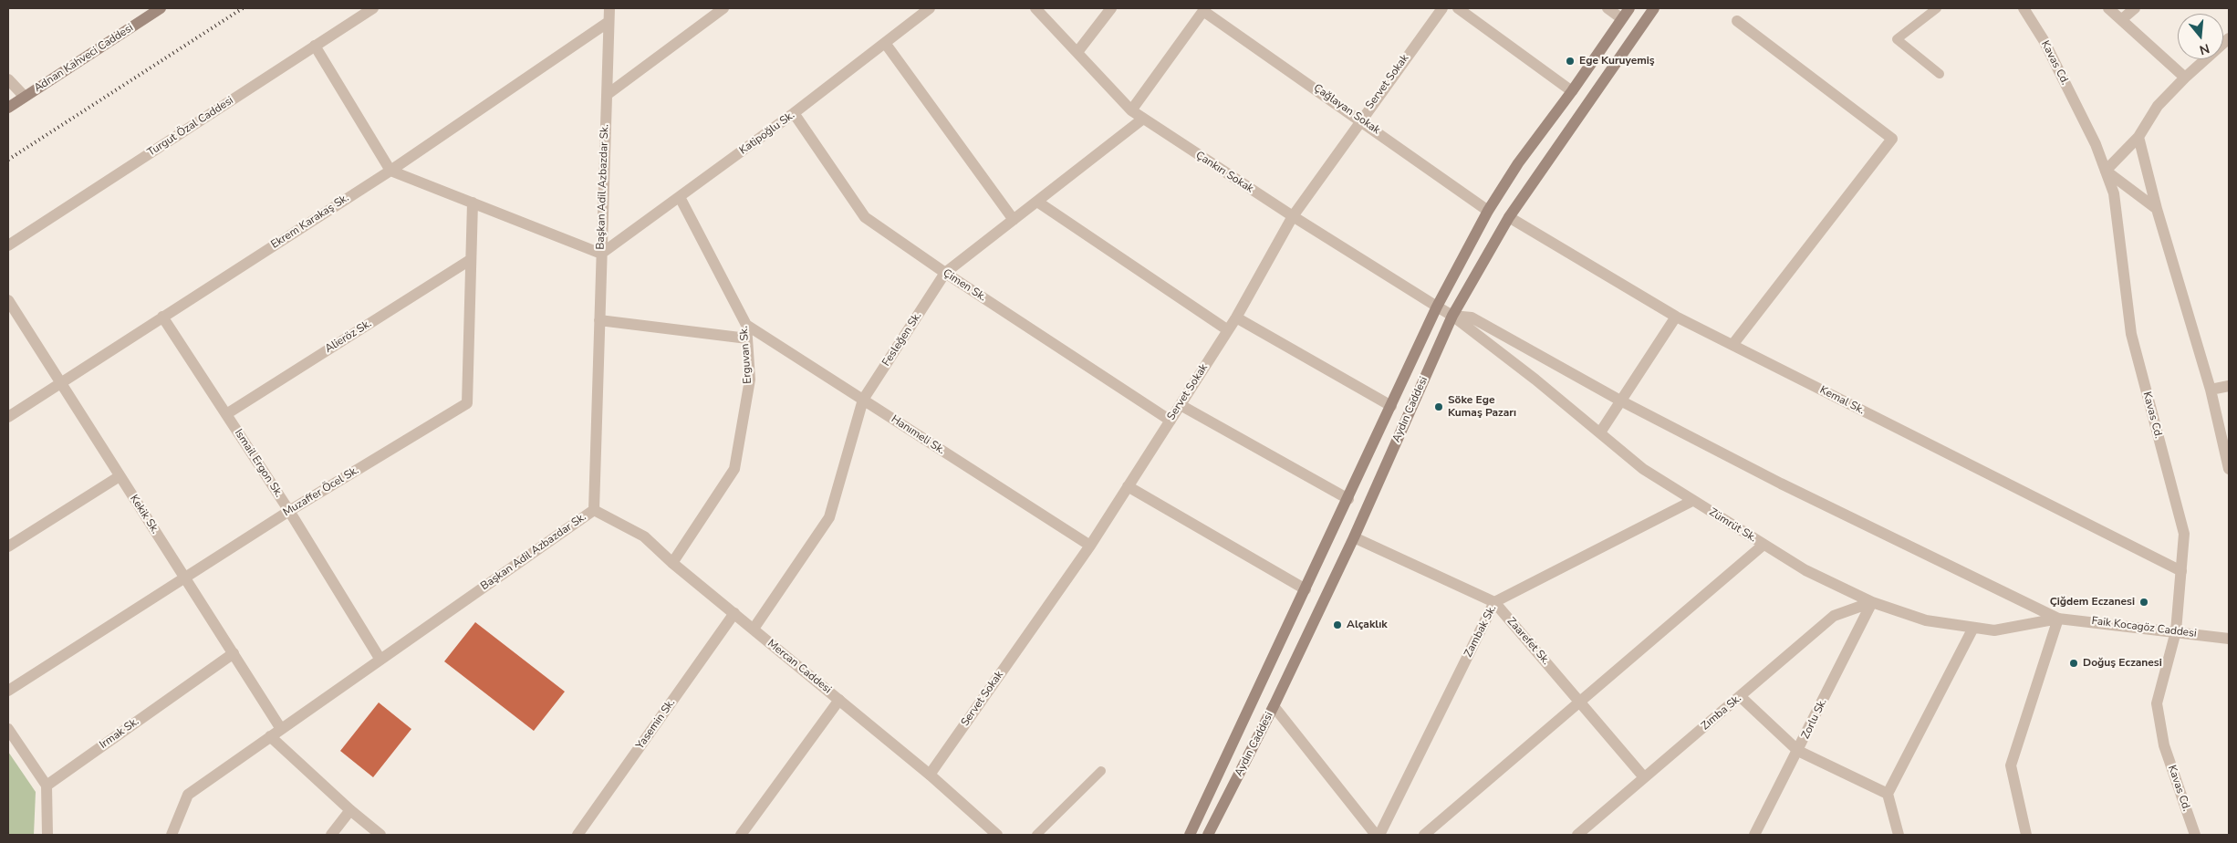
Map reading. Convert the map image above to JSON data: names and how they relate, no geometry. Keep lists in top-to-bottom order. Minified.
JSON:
{"streets":{"main road":["Adnan Kahveci Caddesi","Aydın Caddesi"],"street":["Kavas Cd.","Servet Sokak","Çağlayan Sokak","Turgut Özal Caddesi","Katipoğlu Sk.","Çankırı Sokak","Başkan Adil Azbazdar Sk.","Ekrem Karakaş Sk.","Çimen Sk.","Alieröz Sk.","Fesleğen Sk.","Erguvan Sk.","Kemal Sk.","Hanımeli Sk.","Ismail Ergon Sk.","Muzaffer Öcel Sk.","Kekik Sk.","Zümrüt Sk.","Faik Kocagöz Caddesi","Zambak Sk.","Zaarefet Sk.","Mercan Caddesi","Zımba Sk.","Zorlu Sk.","Yasemin Sk.","Irmak Sk."]},"crossings":[["Kavas Cd.","Kemal Sk."],["Kavas Cd.","Faik Kocagöz Caddesi"],["Servet Sokak","Çağlayan Sokak"],["Servet Sokak","Çankırı Sokak"],["Servet Sokak","Çimen Sk."],["Servet Sokak","Hanımeli Sk."],["Servet Sokak","Mercan Caddesi"],["Çağlayan Sokak","Aydın Caddesi"],["Katipoğlu Sk.","Başkan Adil Azbazdar Sk."],["Katipoğlu Sk.","Çimen Sk."],["Katipoğlu Sk.","Erguvan Sk."],["Çankırı Sokak","Fesleğen Sk."],["Çankırı Sokak","Aydın Caddesi"],["Çankırı Sokak","Zümrüt Sk."],["Başkan Adil Azbazdar Sk.","Ekrem Karakaş Sk."],["Başkan Adil Azbazdar Sk.","Ismail Ergon Sk."],["Başkan Adil Azbazdar Sk.","Kekik Sk."],["Başkan Adil Azbazdar Sk.","Mercan Caddesi"],["Ekrem Karakaş Sk.","Ismail Ergon Sk."],["Ekrem Karakaş Sk.","Kekik Sk."],["Çimen Sk.","Fesleğen Sk."],["Alieröz Sk.","Ismail Ergon Sk."],["Alieröz Sk.","Muzaffer Öcel Sk."],["Fesleğen Sk.","Hanımeli Sk."],["Fesleğen Sk.","Mercan Caddesi"],["Erguvan Sk.","Hanımeli Sk."],["Erguvan Sk.","Mercan Caddesi"],["Kemal Sk.","Aydın Caddesi"],["Aydın Caddesi","Zümrüt Sk."],["Aydın Caddesi","Zaarefet Sk."],["Ismail Ergon Sk.","Muzaffer Öcel Sk."],["Muzaffer Öcel Sk.","Kekik Sk."],["Kekik Sk.","Irmak Sk."],["Zümrüt Sk.","Faik Kocagöz Caddesi"],["Zümrüt Sk.","Zambak Sk."],["Zümrüt Sk.","Zımba Sk."],["Zümrüt Sk.","Zorlu Sk."],["Zambak Sk.","Zaarefet Sk."],["Zaarefet Sk.","Zımba Sk."],["Mercan Caddesi","Yasemin Sk."],["Zımba Sk.","Zorlu Sk."]],"places":["Ege Kuruyemiş","Söke Ege Kumaş Pazarı","Çiğdem Eczanesi","Alçaklık","Doğuş Eczanesi"],"north":"bottom"}
